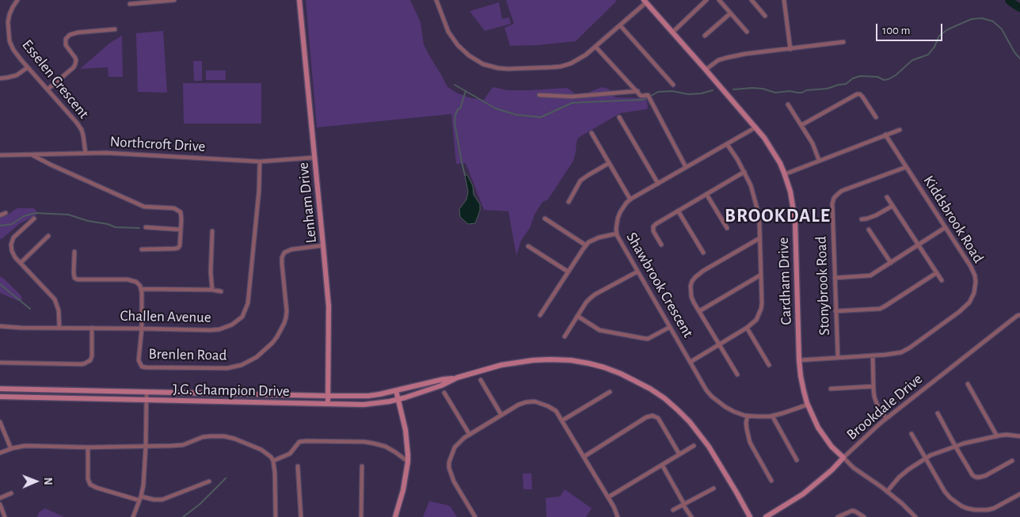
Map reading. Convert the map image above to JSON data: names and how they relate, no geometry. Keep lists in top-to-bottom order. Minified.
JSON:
{"streets":{"main road":["Lenham Drive","Cardham Drive","J.G. Champion Drive","Brookdale Drive"],"street":["Esselen Crescent","Northcroft Drive","Kiddsbrook Road","Shawbrook Crescent","Stonybrook Road","Challen Avenue","Brenlen Road"]},"crossings":[["Esselen Crescent","Northcroft Drive"],["Northcroft Drive","Lenham Drive"],["Northcroft Drive","Challen Avenue"],["Lenham Drive","Brenlen Road"],["Lenham Drive","J.G. Champion Drive"],["Kiddsbrook Road","Cardham Drive"],["Kiddsbrook Road","Stonybrook Road"],["Cardham Drive","Shawbrook Crescent"],["Cardham Drive","Brookdale Drive"],["Challen Avenue","Brenlen Road"]],"districts":["BROOKDALE"],"scale_bar":"100 m","north":"right"}
